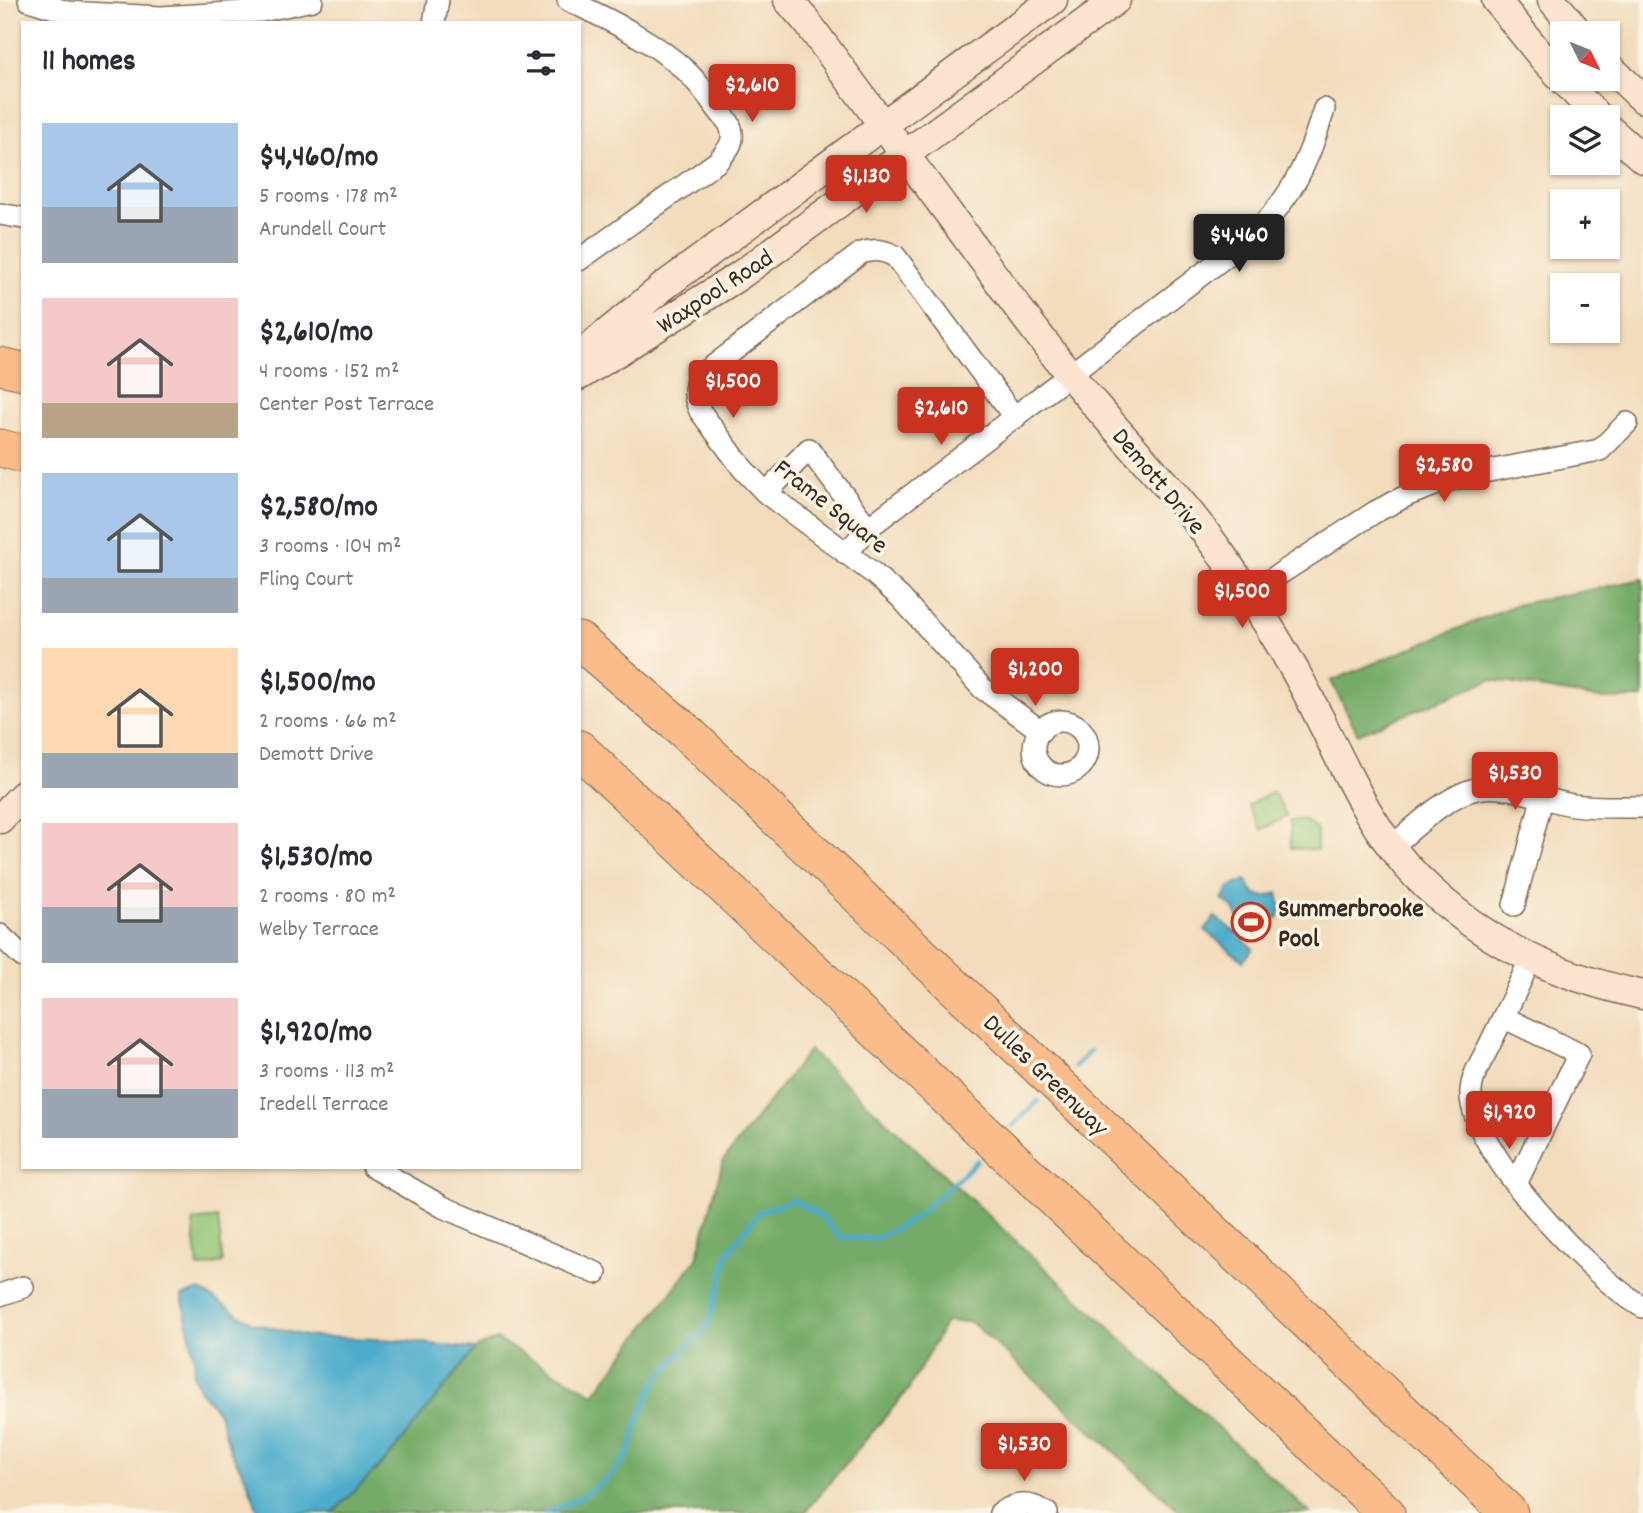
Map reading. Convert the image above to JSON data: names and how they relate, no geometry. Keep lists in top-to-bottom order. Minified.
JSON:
{"streets":{"highway":["Dulles Greenway"],"street":["Waxpool Road","Demott Drive","Frame Square"]},"crossings":[["Waxpool Road","Demott Drive"]],"places":{"sports":["Summerbrooke Pool"]},"north":"bottom right","page":{"map_buttons":["+","−"],"heading":"11 homes","price":["$2,610","$1,130","$4,460","$1,500","$2,610","$2,580","$1,500","$1,200","$1,530","$1,920","$1,530"],"list":[{"name":"$4,460/mo","note":"5 rooms · 178 m² · Arundell Court"},{"name":"$2,610/mo","note":"4 rooms · 152 m² · Center Post Terrace"},{"name":"$2,580/mo","note":"3 rooms · 104 m² · Fling Court"},{"name":"$1,500/mo","note":"2 rooms · 66 m² · Demott Drive"},{"name":"$1,530/mo","note":"2 rooms · 80 m² · Welby Terrace"},{"name":"$1,920/mo","note":"3 rooms · 113 m² · Iredell Terrace"}]}}
